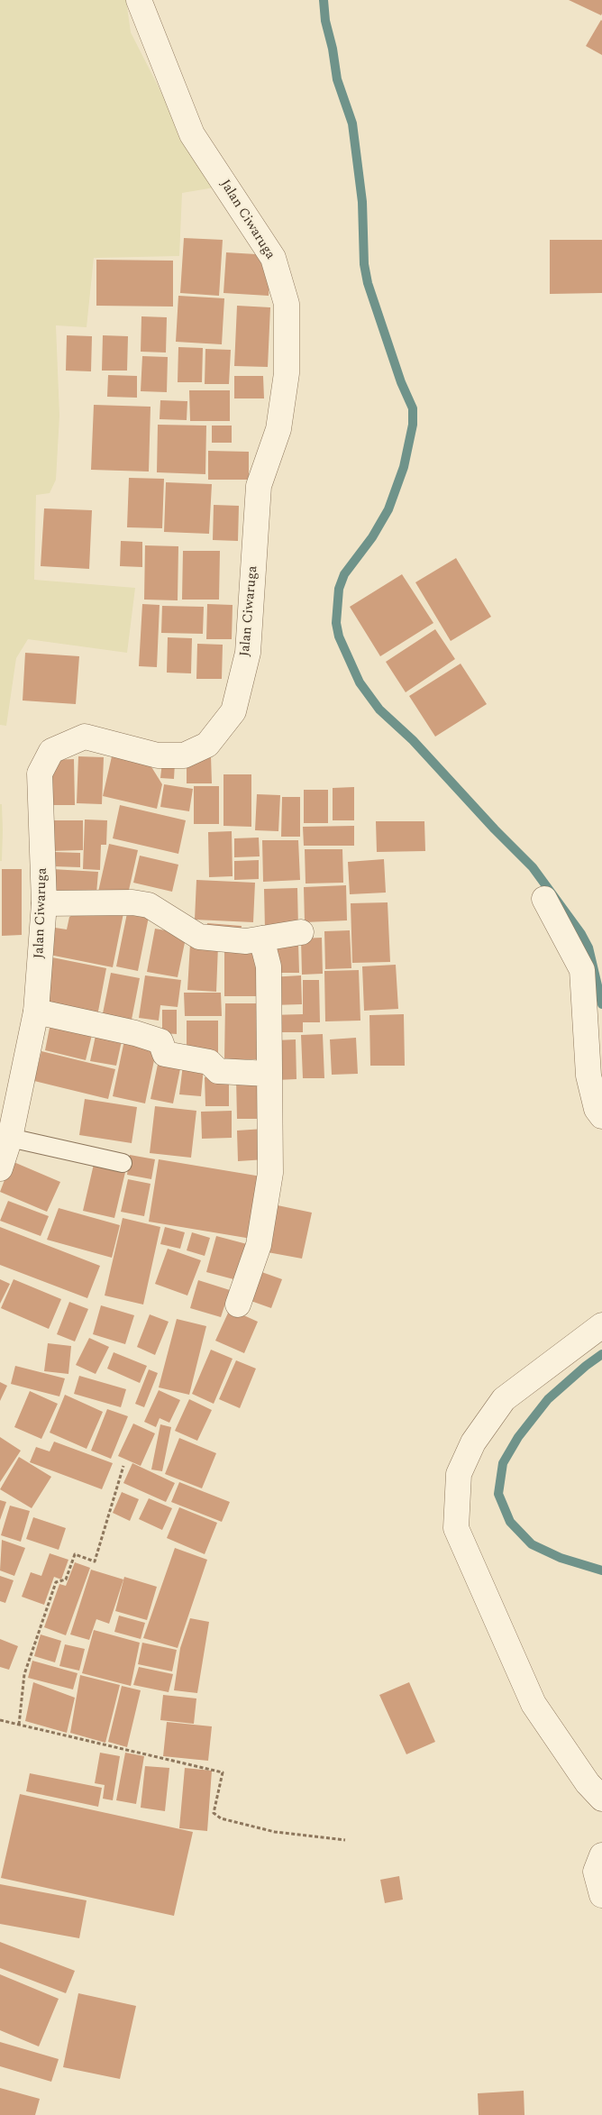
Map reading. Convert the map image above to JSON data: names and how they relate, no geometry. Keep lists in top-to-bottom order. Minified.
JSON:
{"streets":{"street":["Jalan Ciwaruga"]}}
